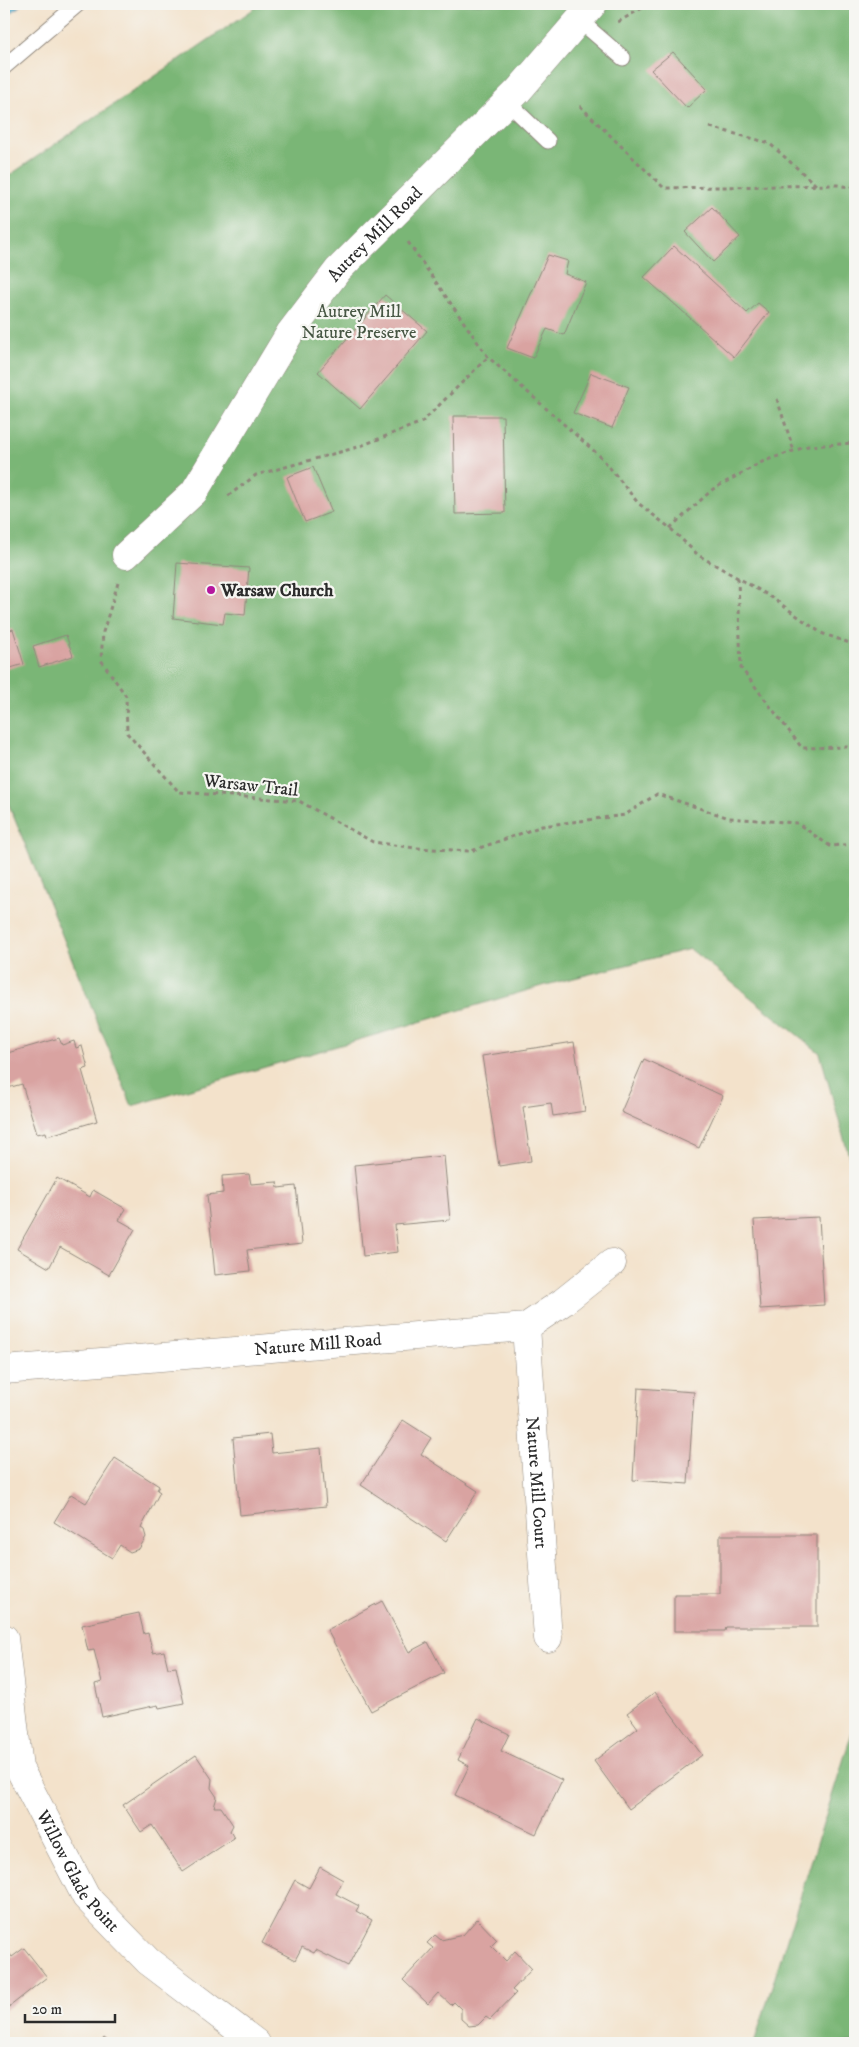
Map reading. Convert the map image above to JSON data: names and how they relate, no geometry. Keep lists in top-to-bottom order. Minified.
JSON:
{"streets":{"street":["Autrey Mill Road","Nature Mill Road","Nature Mill Court","Willow Glade Point"],"path":["Warsaw Trail"]},"crossings":[["Autrey Mill Road","Warsaw Trail"],["Nature Mill Road","Nature Mill Court"]],"parks":["Autrey Mill Nature Preserve"],"places":["Warsaw Church"],"scale_bar":"20 m"}
